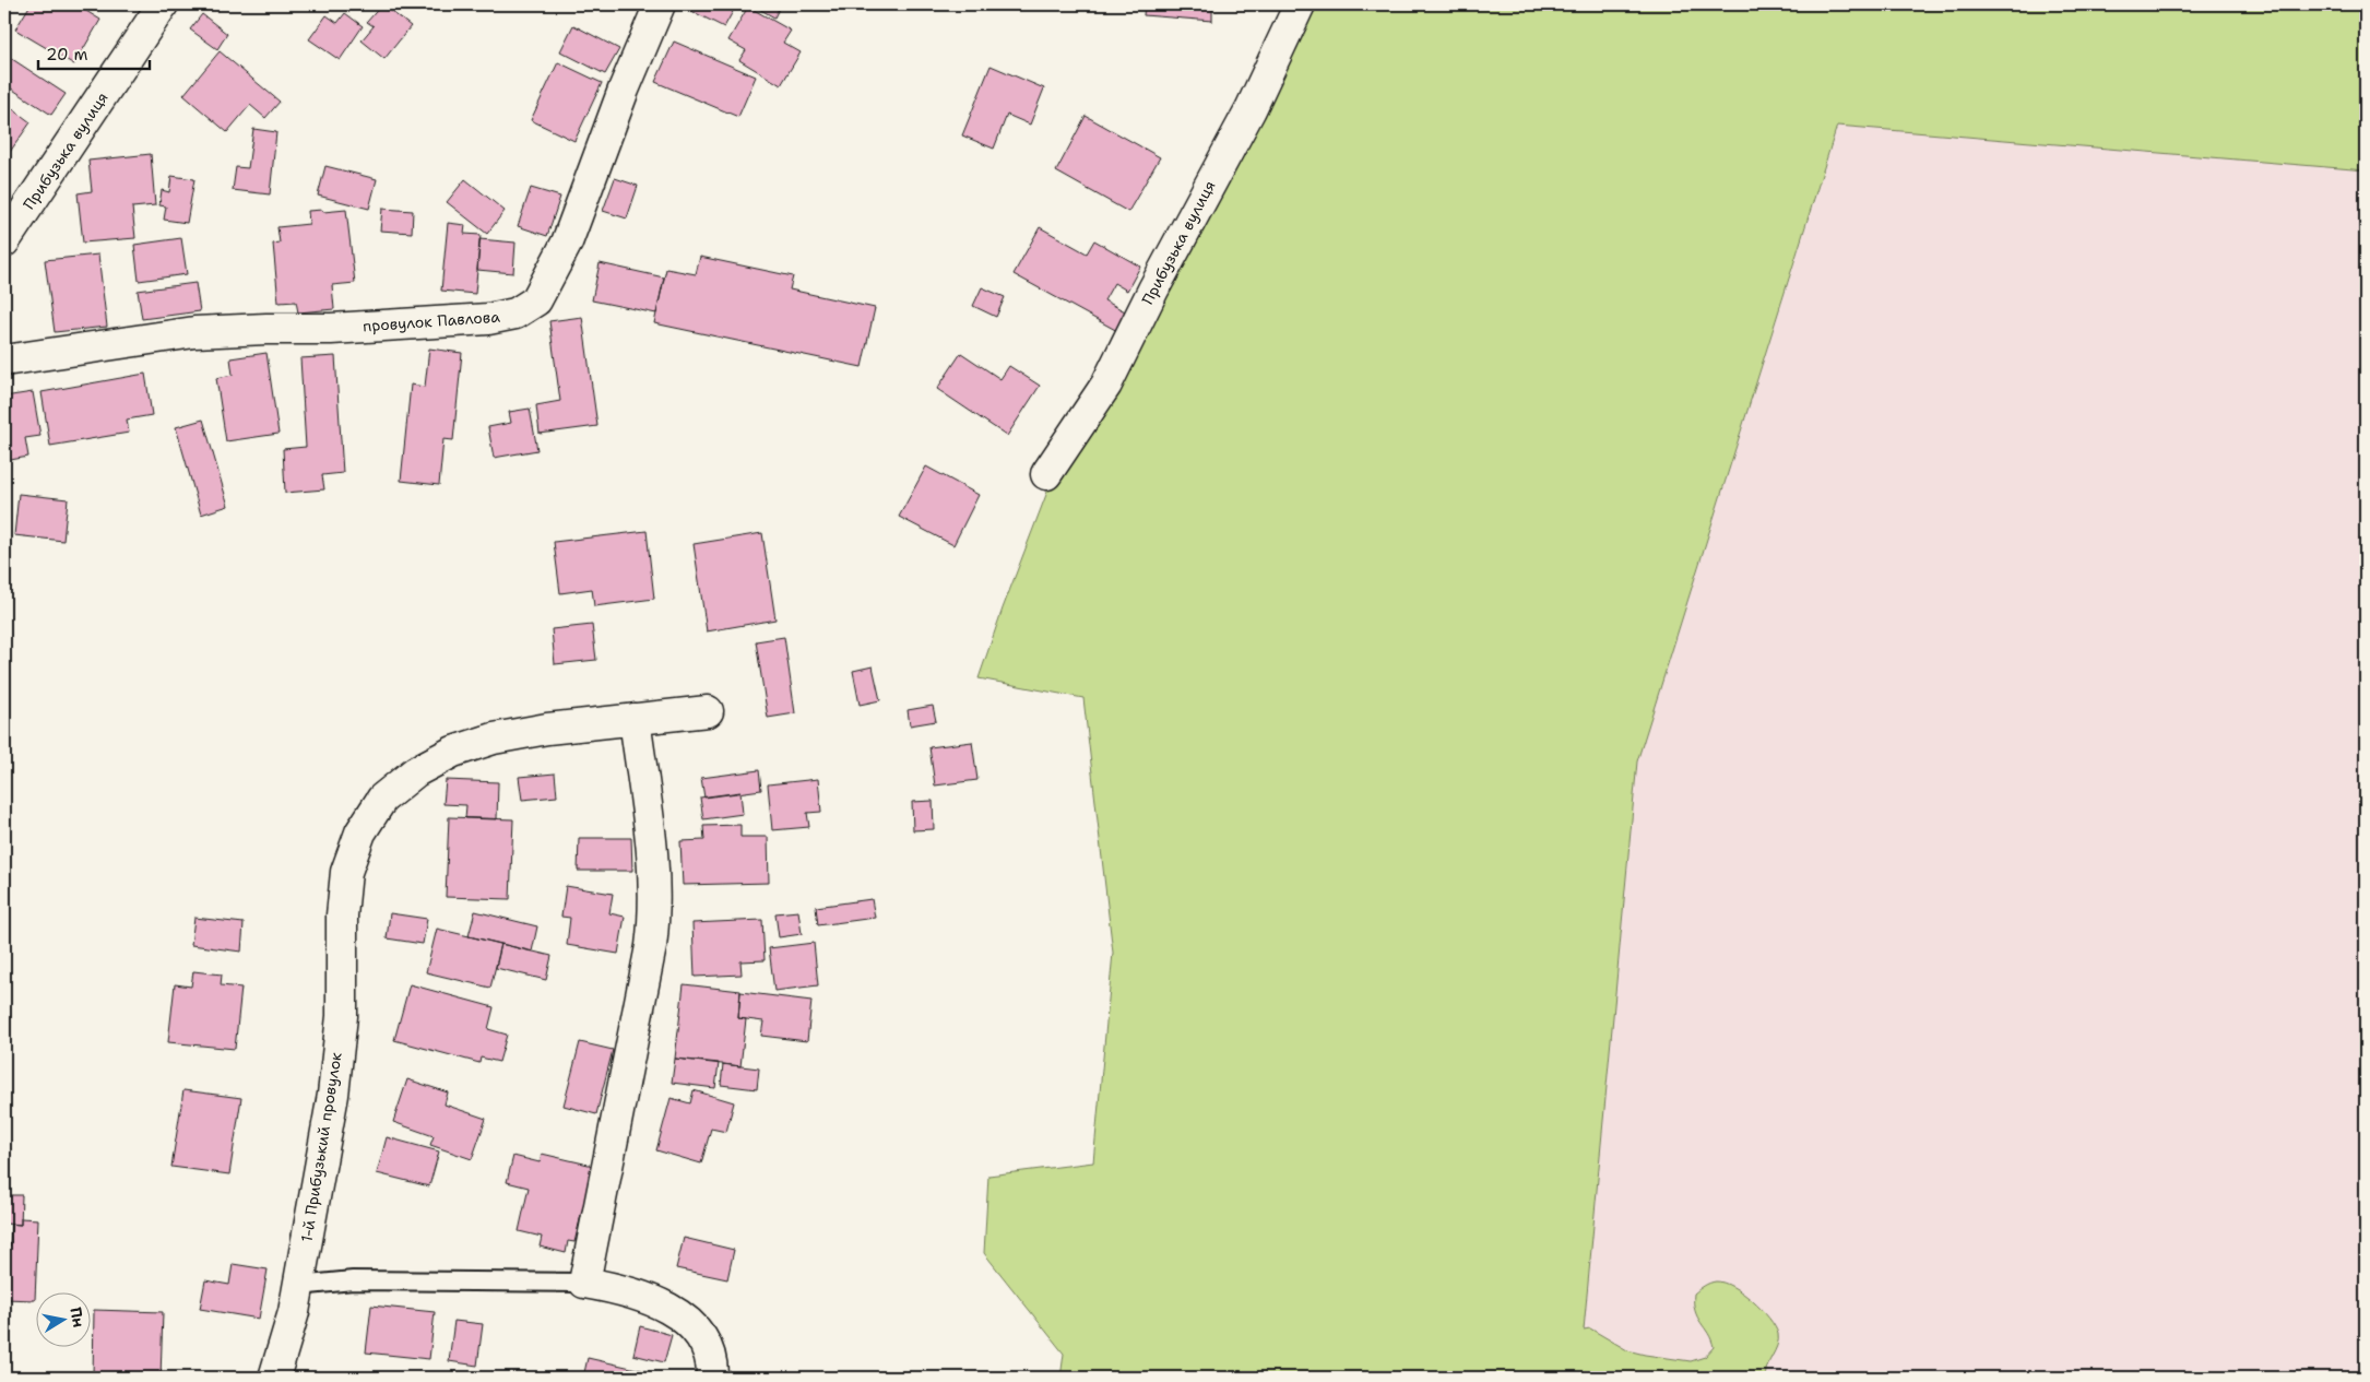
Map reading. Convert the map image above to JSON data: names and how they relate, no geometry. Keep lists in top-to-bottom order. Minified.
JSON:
{"streets":{"street":["Прибузька вулиця","провулок Павлова","1-й Прибузький провулок"]},"scale_bar":"20 m","north":"right"}
